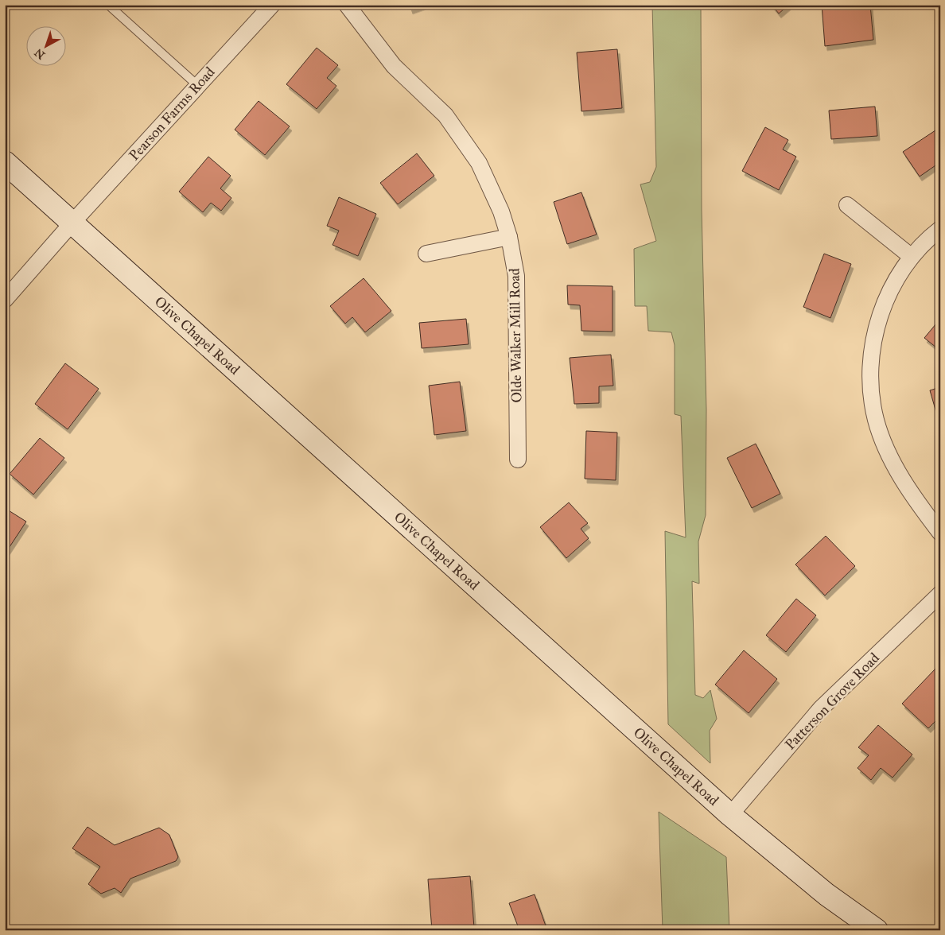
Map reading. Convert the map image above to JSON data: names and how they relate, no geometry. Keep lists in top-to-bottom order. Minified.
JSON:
{"streets":{"main road":["Olive Chapel Road"],"street":["Pearson Farms Road","Olde Walker Mill Road","Patterson Grove Road"]},"crossings":[["Pearson Farms Road","Olive Chapel Road"],["Olive Chapel Road","Patterson Grove Road"]],"north":"bottom left"}
